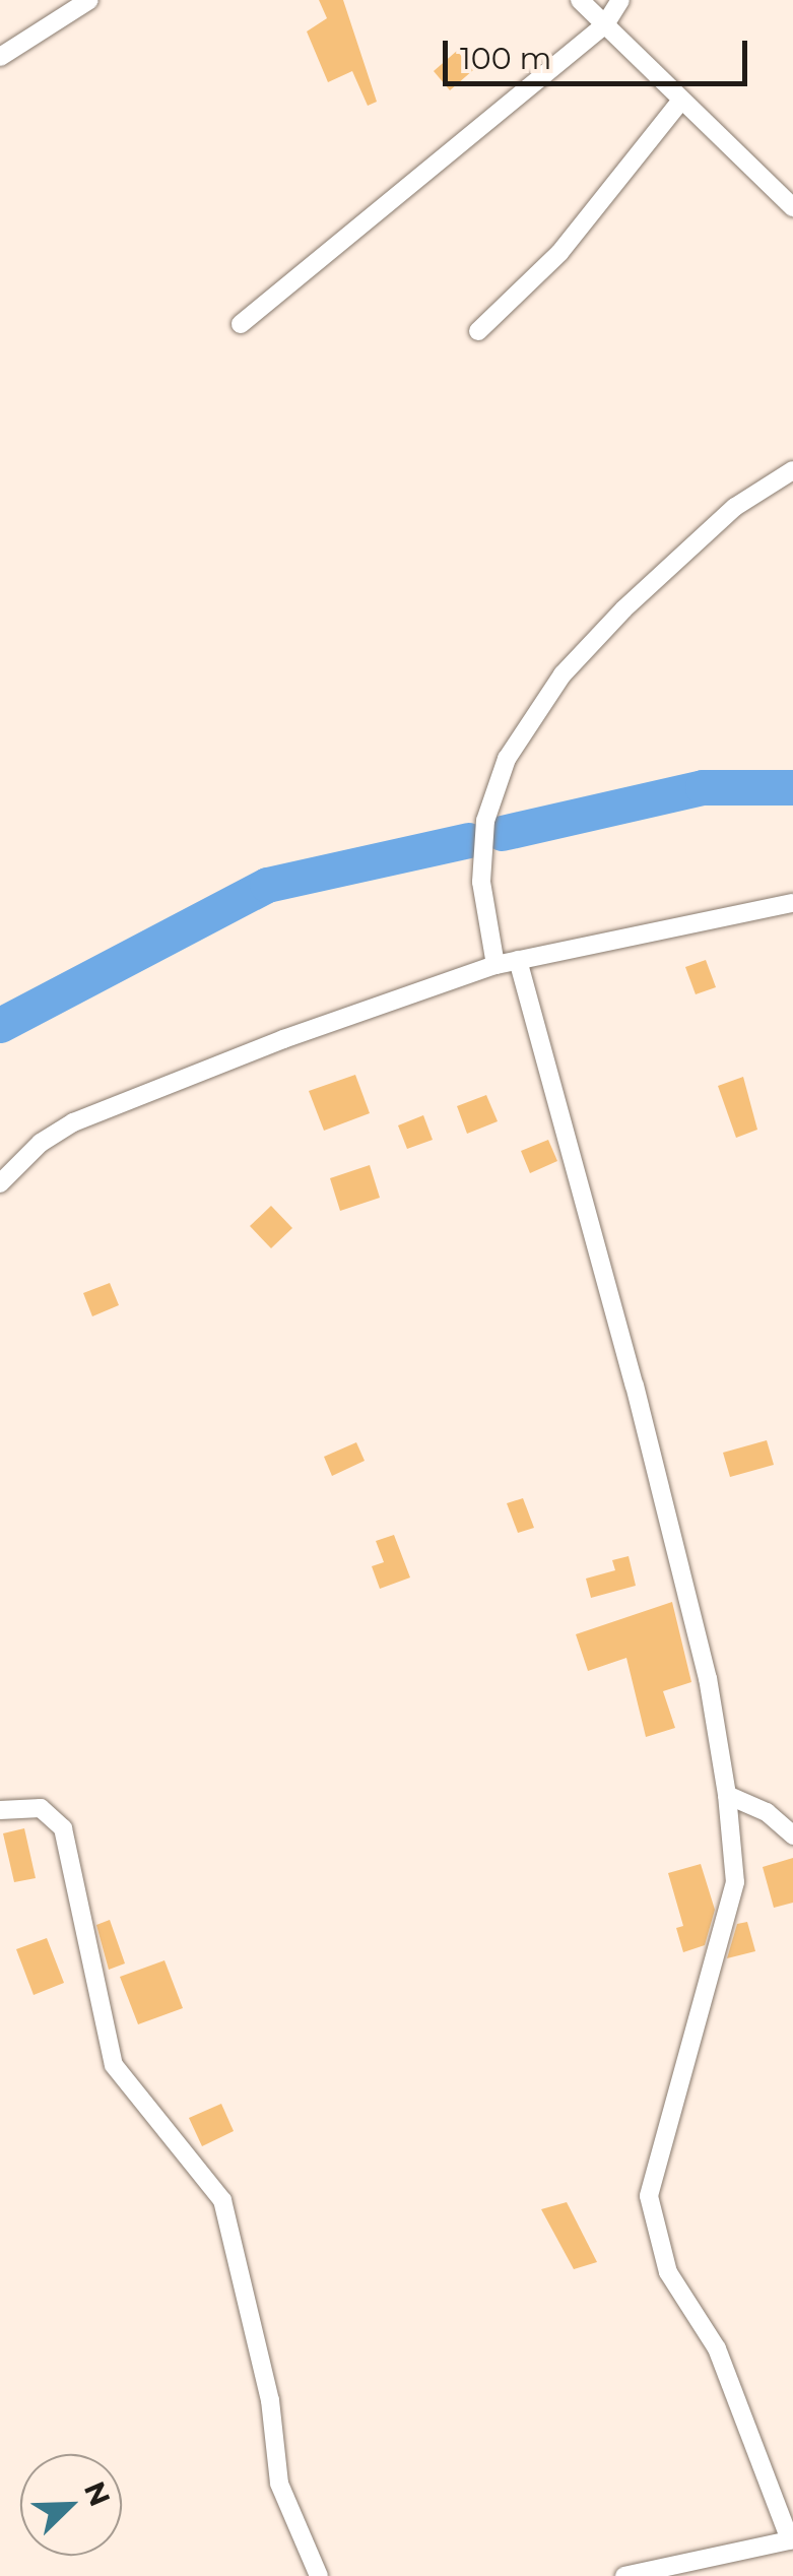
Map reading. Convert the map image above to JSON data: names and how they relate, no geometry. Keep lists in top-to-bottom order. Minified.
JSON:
{"scale_bar":"100 m","north":"top right"}
